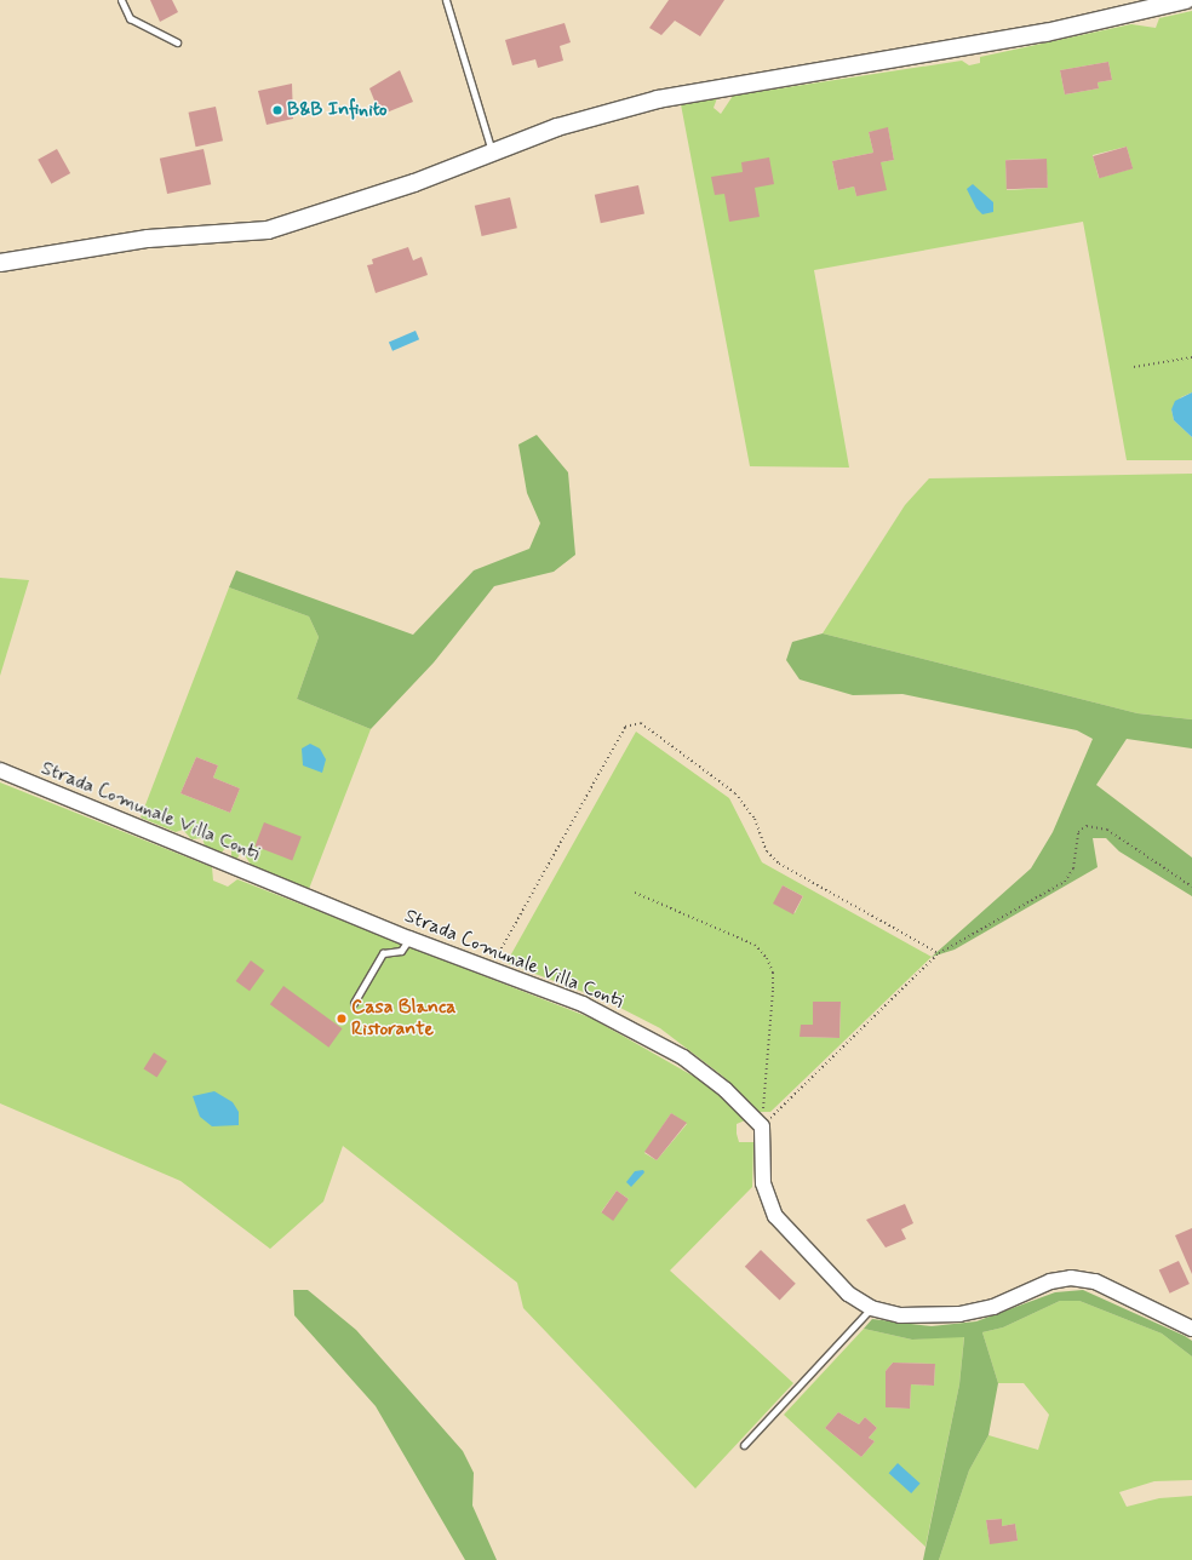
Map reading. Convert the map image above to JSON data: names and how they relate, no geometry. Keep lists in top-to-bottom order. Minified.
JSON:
{"streets":{"street":["Strada Comunale Villa Conti"]},"places":["B&B Infinito","Casa Blanca Ristorante"]}
